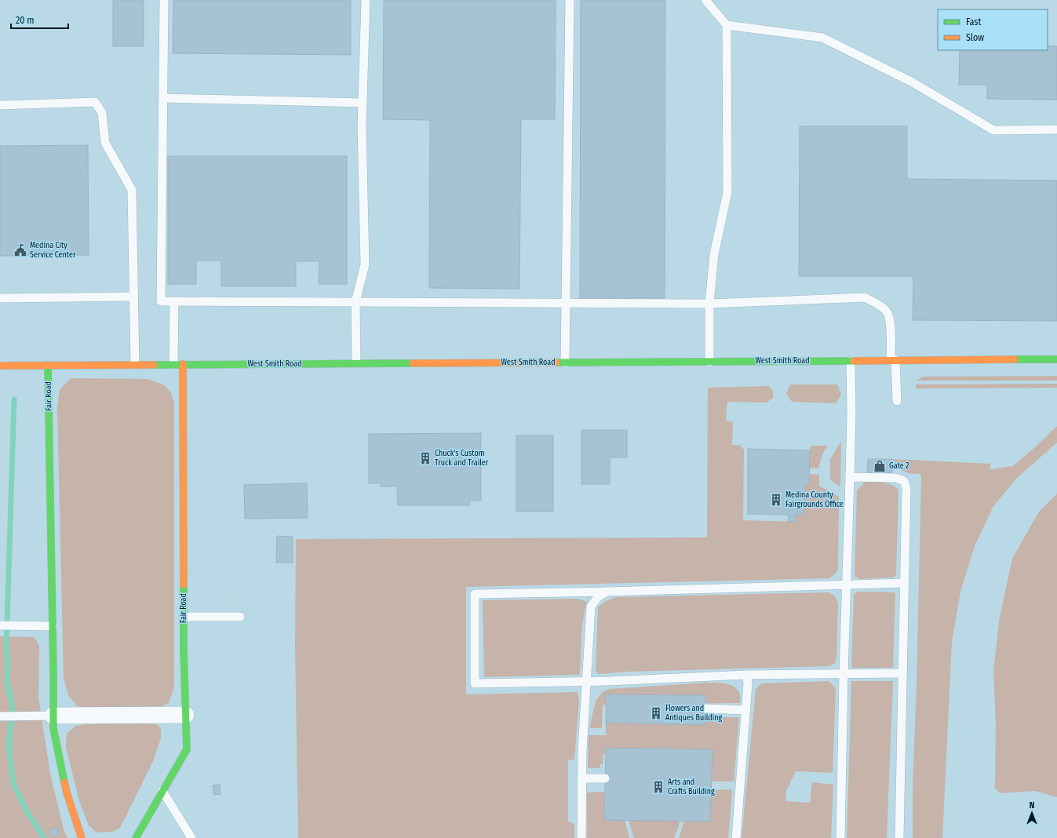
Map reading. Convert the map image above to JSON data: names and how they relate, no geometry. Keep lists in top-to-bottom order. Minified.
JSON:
{"streets":{"street":["West Smith Road","Fair Road"]},"crossings":[["West Smith Road","Fair Road"]],"places":{"public building":["Medina City Service Center"],"building":["Chuck's Custom Truck and Trailer","Medina County Fairgrounds Office","Flowers and Antiques Building","Arts and Crafts Building"],"shop":["Gate 2"]},"legend":["Fast","Slow"],"scale_bar":"20 m","north":"top"}
